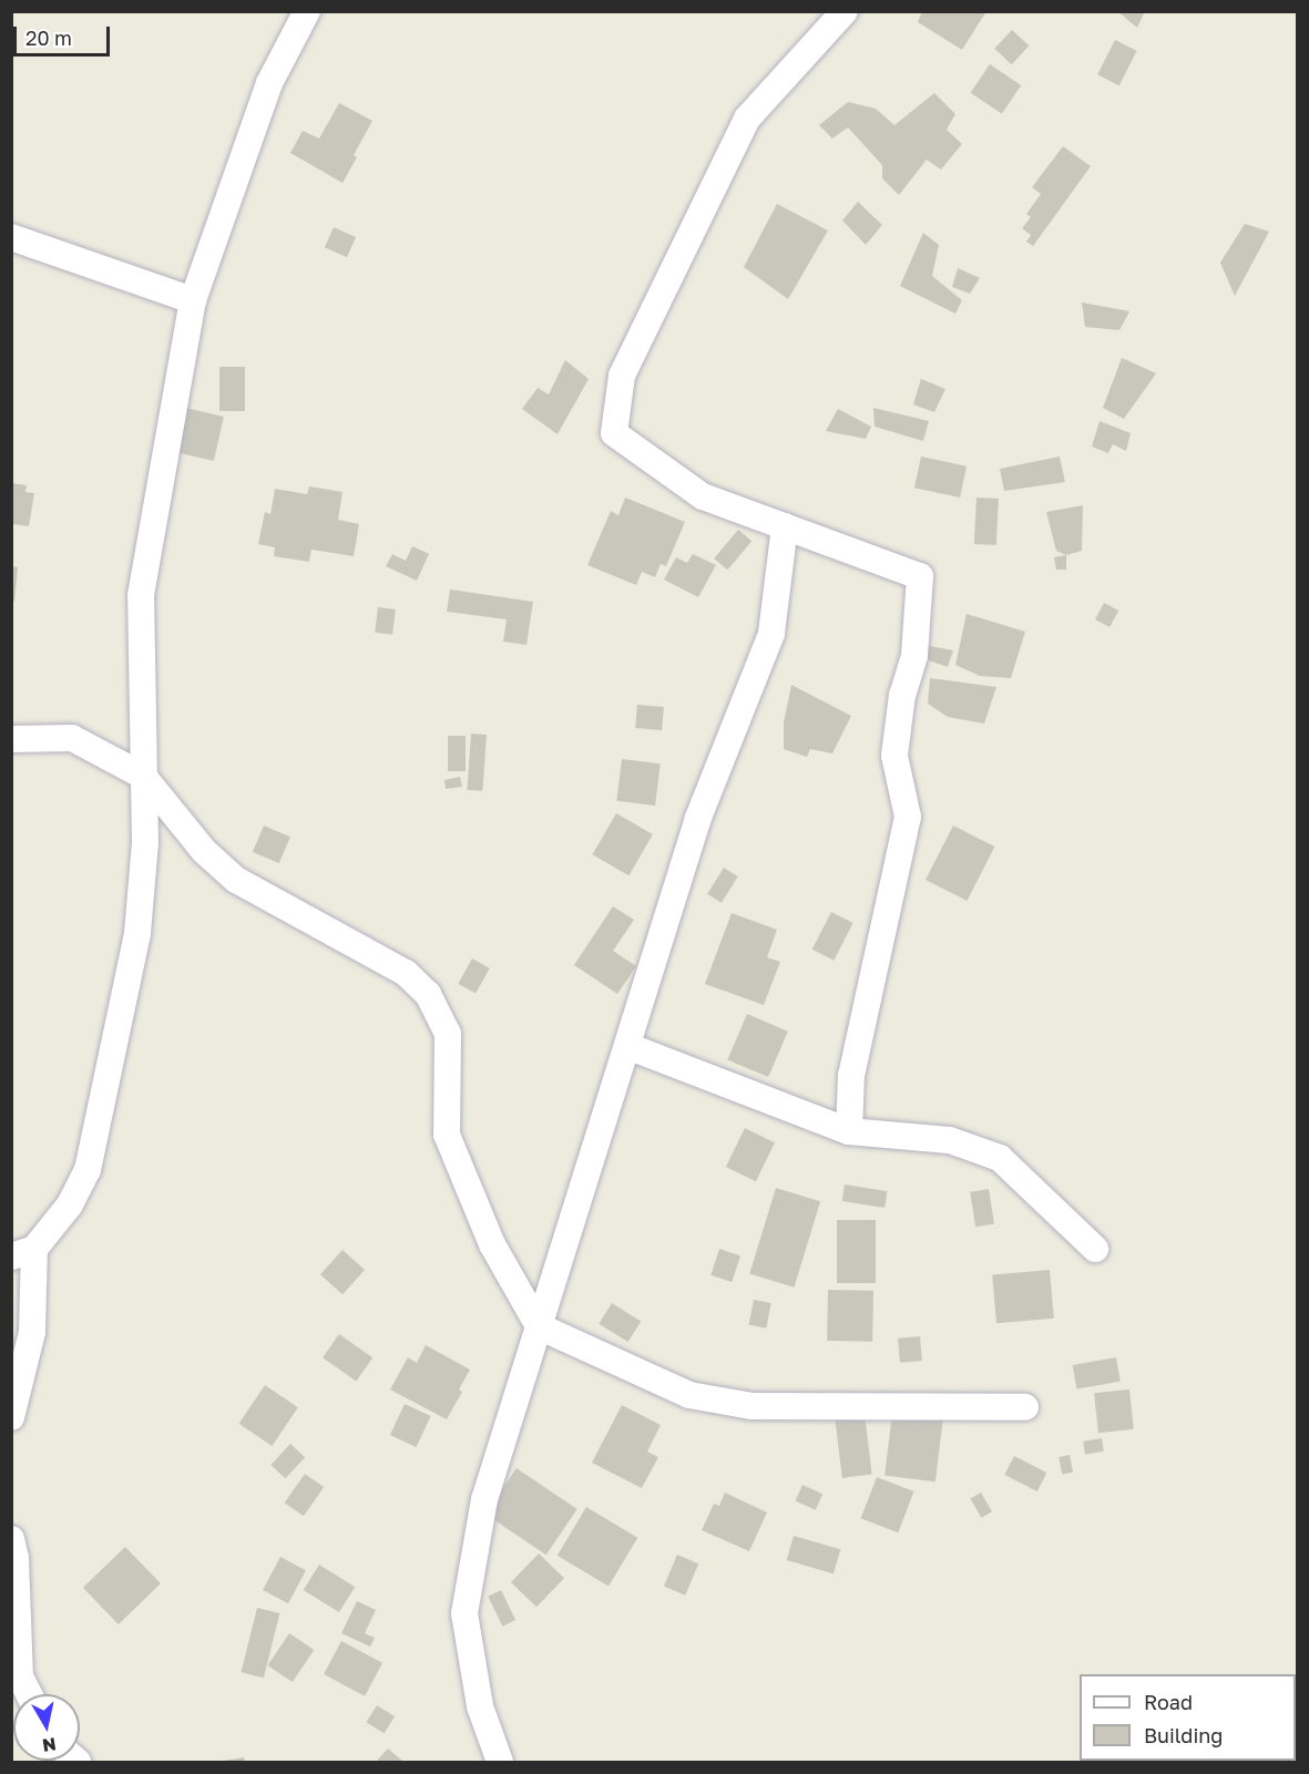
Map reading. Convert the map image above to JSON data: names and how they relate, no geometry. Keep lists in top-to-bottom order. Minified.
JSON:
{"legend":["Road","Building"],"scale_bar":"20 m","north":"bottom"}
